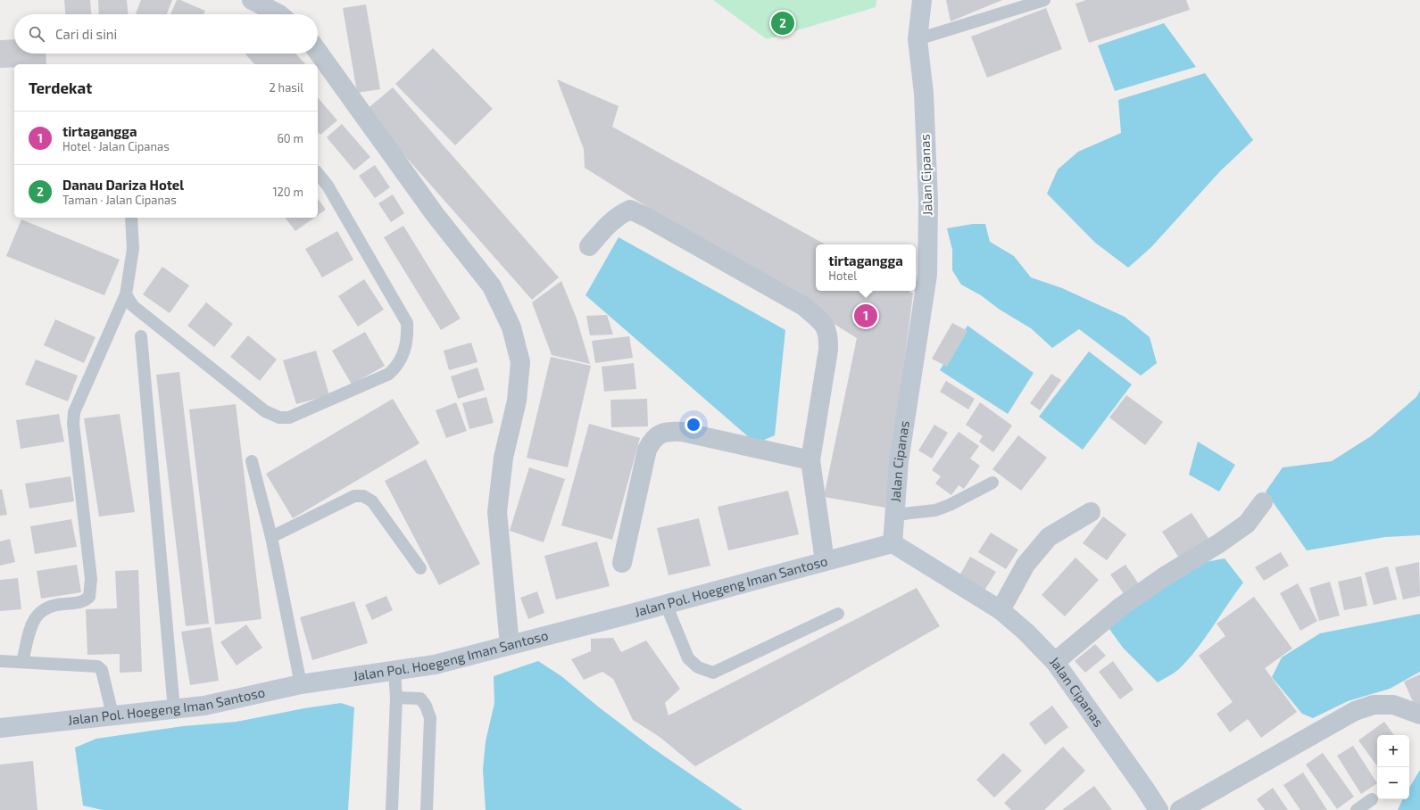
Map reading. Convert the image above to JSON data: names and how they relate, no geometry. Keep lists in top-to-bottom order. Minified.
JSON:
{"streets":{"street":["Jalan Cipanas","Jalan Pol. Hoegeng Iman Santoso"]},"crossings":[["Jalan Cipanas","Jalan Pol. Hoegeng Iman Santoso"]],"page":{"pins":["2","1"],"search":"Cari di sini","heading":["Terdekat","2 hasil"],"list":[{"mark":"1","name":"tirtagangga","note":"Hotel · Jalan Cipanas","value":"60 m"},{"mark":"2","name":"Danau Dariza Hotel","note":"Taman · Jalan Cipanas","value":"120 m"}],"popup":["tirtagangga","Hotel"],"map_buttons":["+","−"]}}
